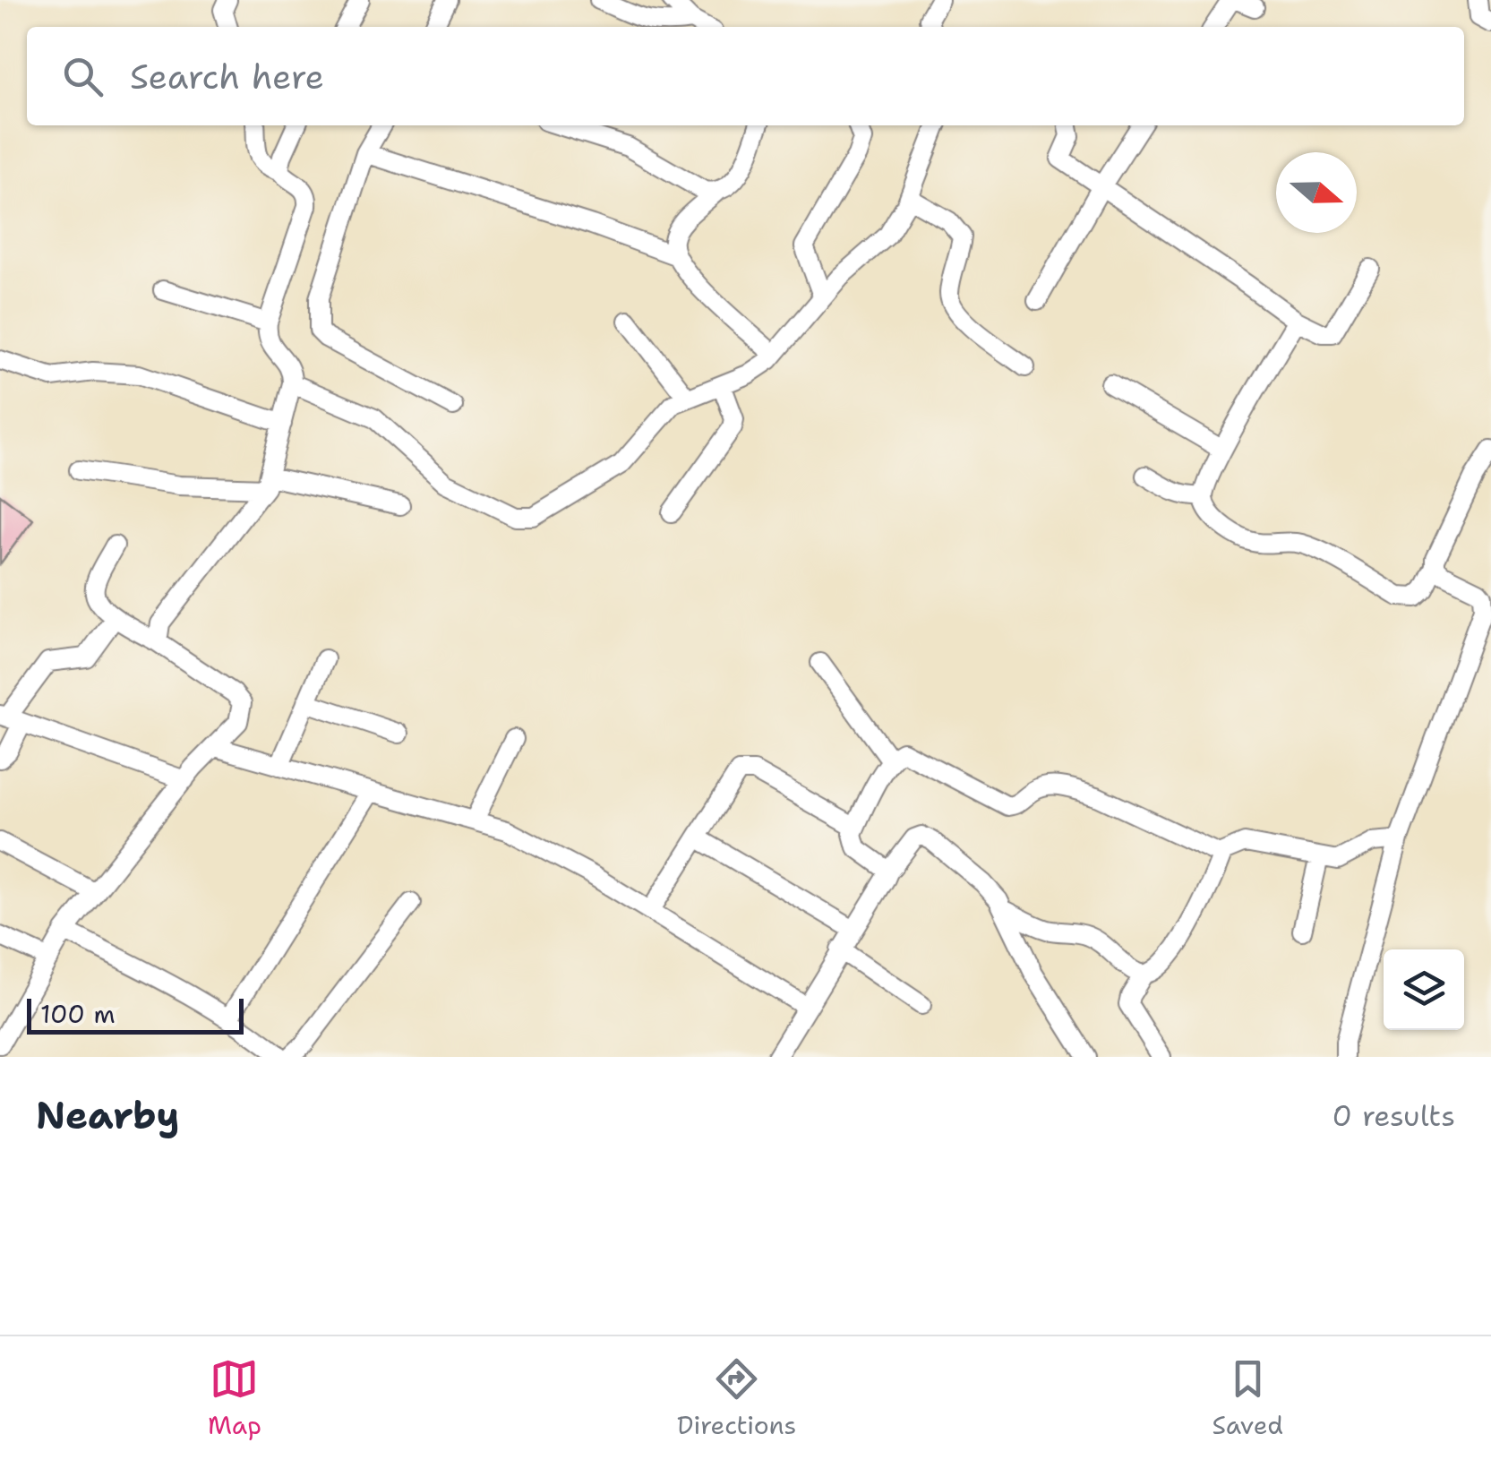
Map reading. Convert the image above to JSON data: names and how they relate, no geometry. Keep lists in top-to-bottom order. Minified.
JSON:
{"scale_bar":"100 m","north":"right","page":{"search":"Search here","scale":"100 m","heading":["Nearby","0 results"],"nav":["Map","Directions","Saved"]}}
